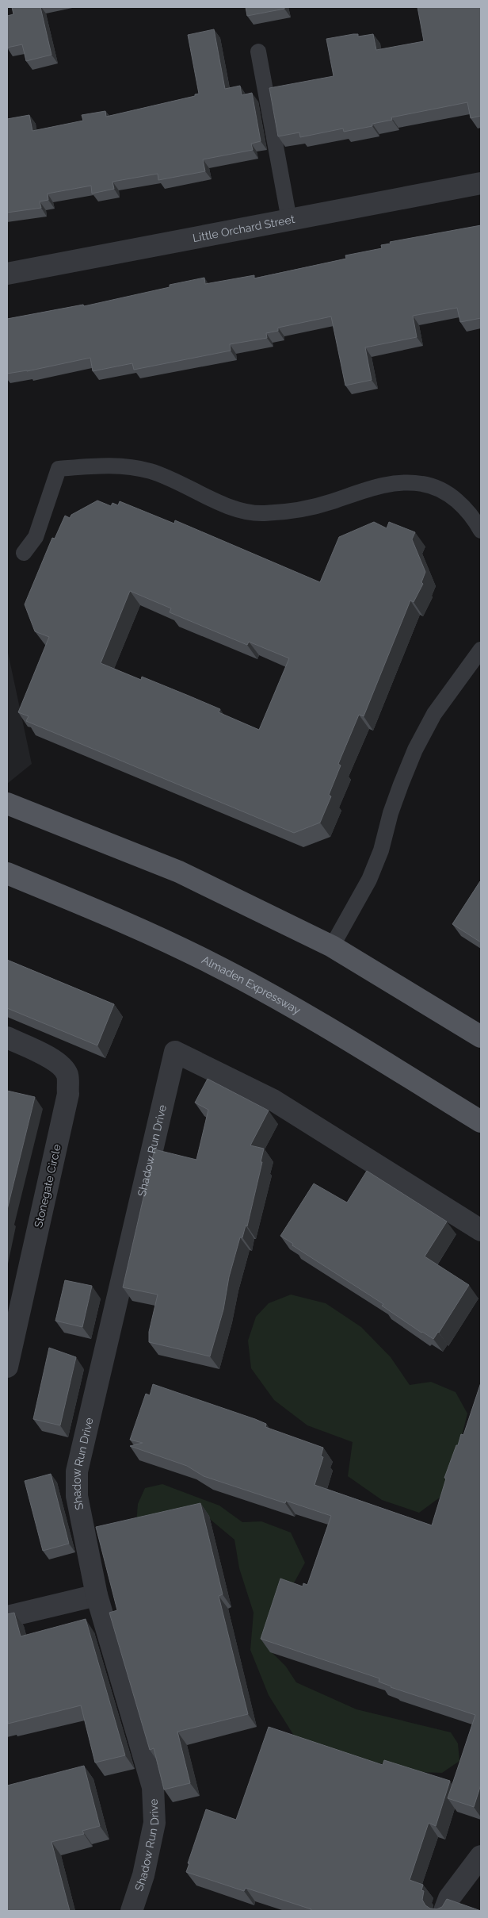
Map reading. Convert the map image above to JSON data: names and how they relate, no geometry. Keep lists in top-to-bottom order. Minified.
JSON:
{"streets":{"main road":["Almaden Expressway"],"street":["Little Orchard Street","Shadow Run Drive","Stonegate Circle"]}}
